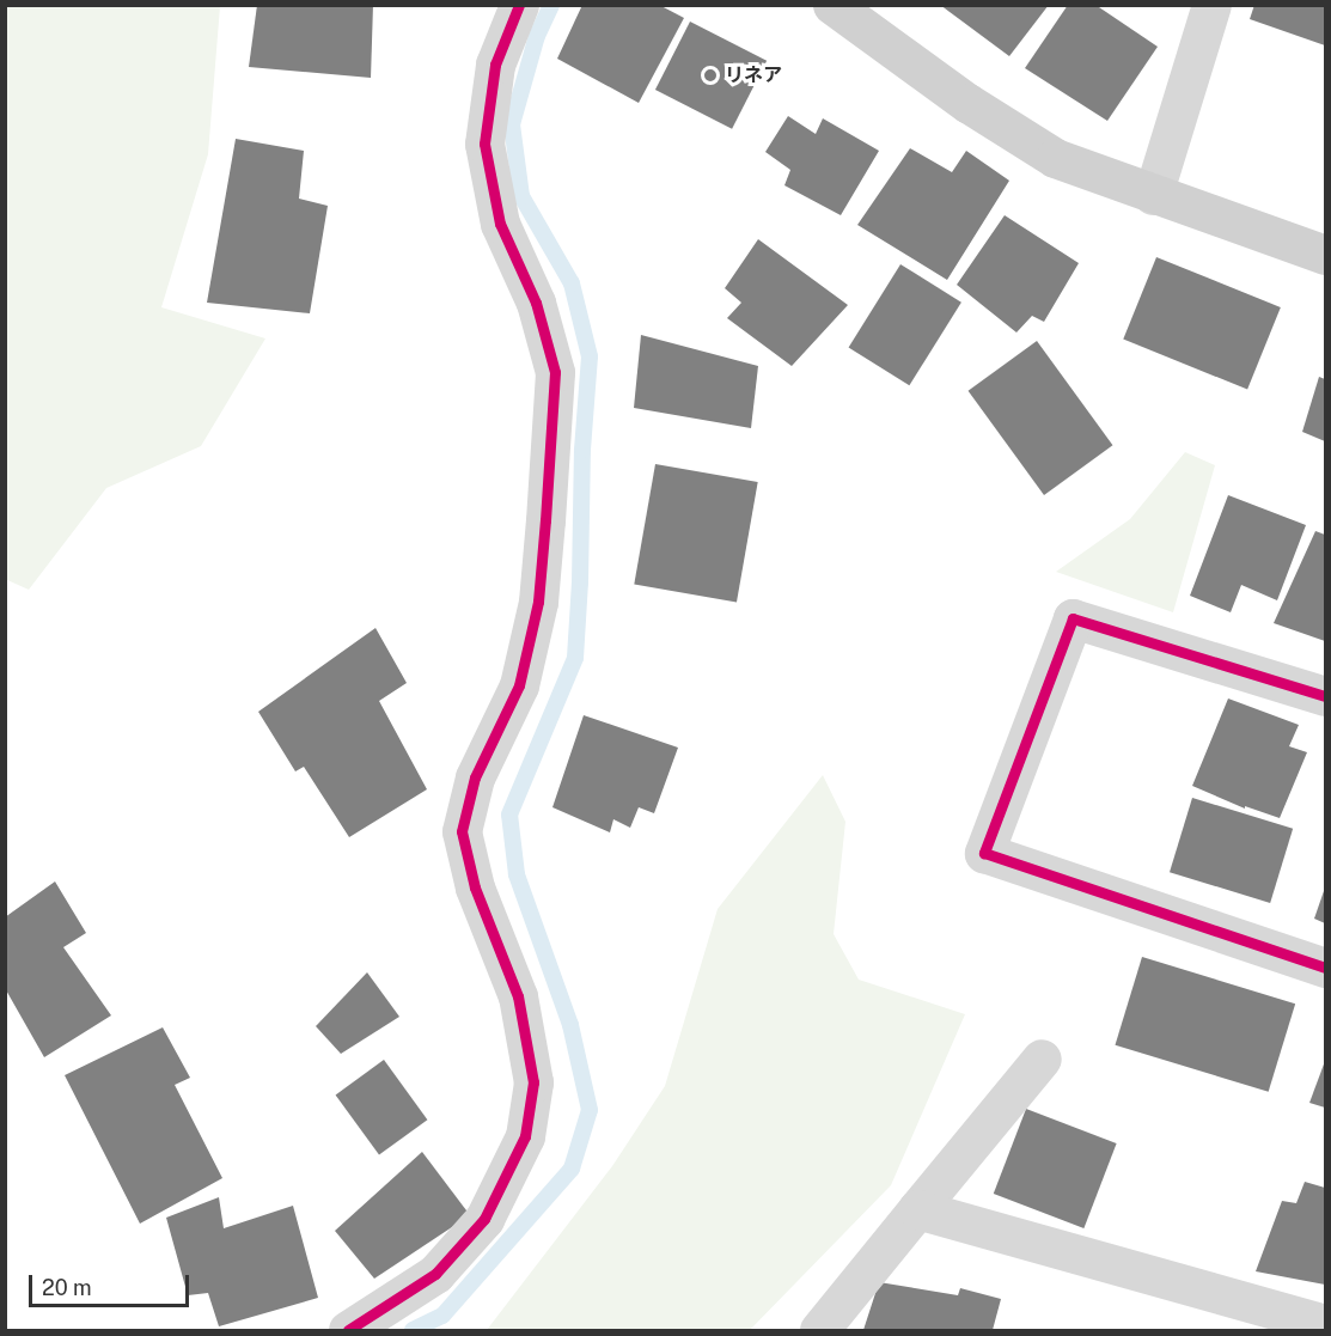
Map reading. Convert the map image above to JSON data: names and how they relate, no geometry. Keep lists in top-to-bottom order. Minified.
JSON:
{"places":["リネア"],"scale_bar":"20 m"}
